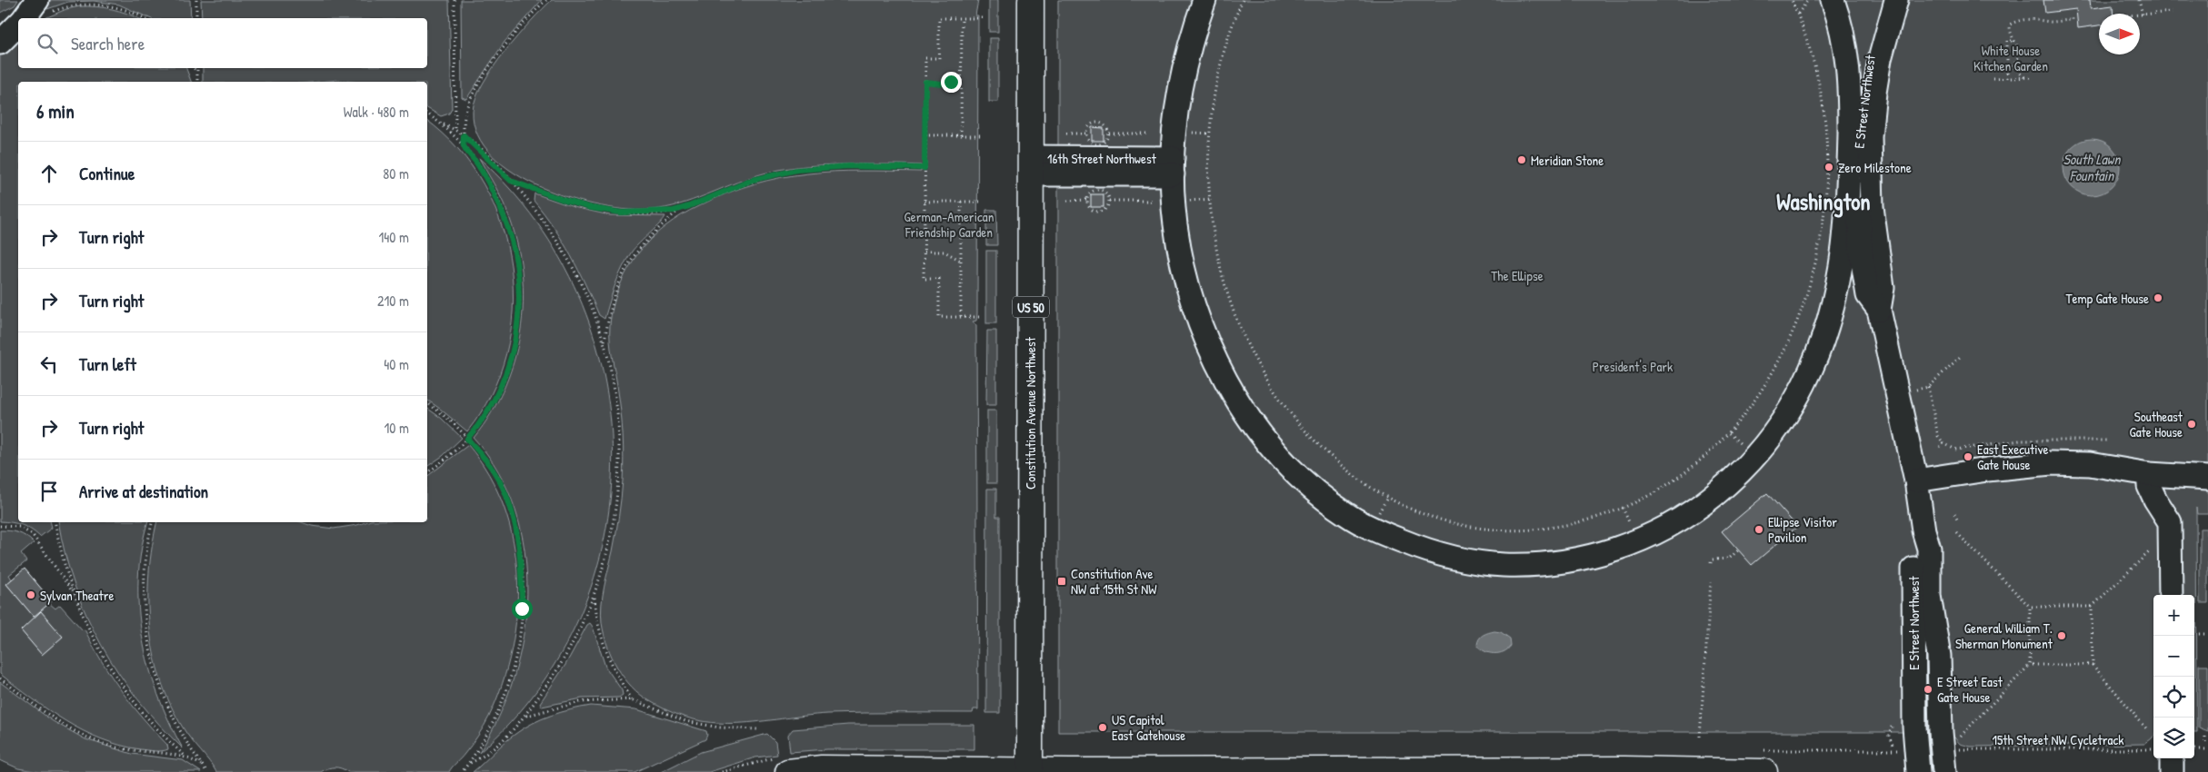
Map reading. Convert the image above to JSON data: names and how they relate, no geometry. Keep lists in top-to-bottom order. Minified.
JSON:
{"streets":{"main road":["US 50","Constitution Avenue Northwest"],"lane":["E Street Northwest","16th Street Northwest"],"path":["15th Street NW Cycletrack"]},"crossings":[["16th Street Northwest","Constitution Avenue Northwest"]],"districts":["Washington"],"water":["South Lawn Fountain"],"parks":["White House Kitchen Garden","German-American Friendship Garden","The Ellipse","President's Park"],"places":{"other":["Meridian Stone","Zero Milestone","Temp Gate House","Southeast Gate House","East Executive Gate House","Ellipse Visitor Pavilion","Sylvan Theatre","General William T. Sherman Monument","E Street East Gate House","US Capitol East Gatehouse"],"transit":["Constitution Ave NW at 15th St NW"]},"north":"right","page":{"search":"Search here","heading":["6 min","Walk · 480 m"],"list":[["Continue","80 m"],["Turn right","140 m"],["Turn right","210 m"],["Turn left","40 m"],["Turn right","10 m"],"Arrive at destination"],"map_buttons":["+","−"]}}
